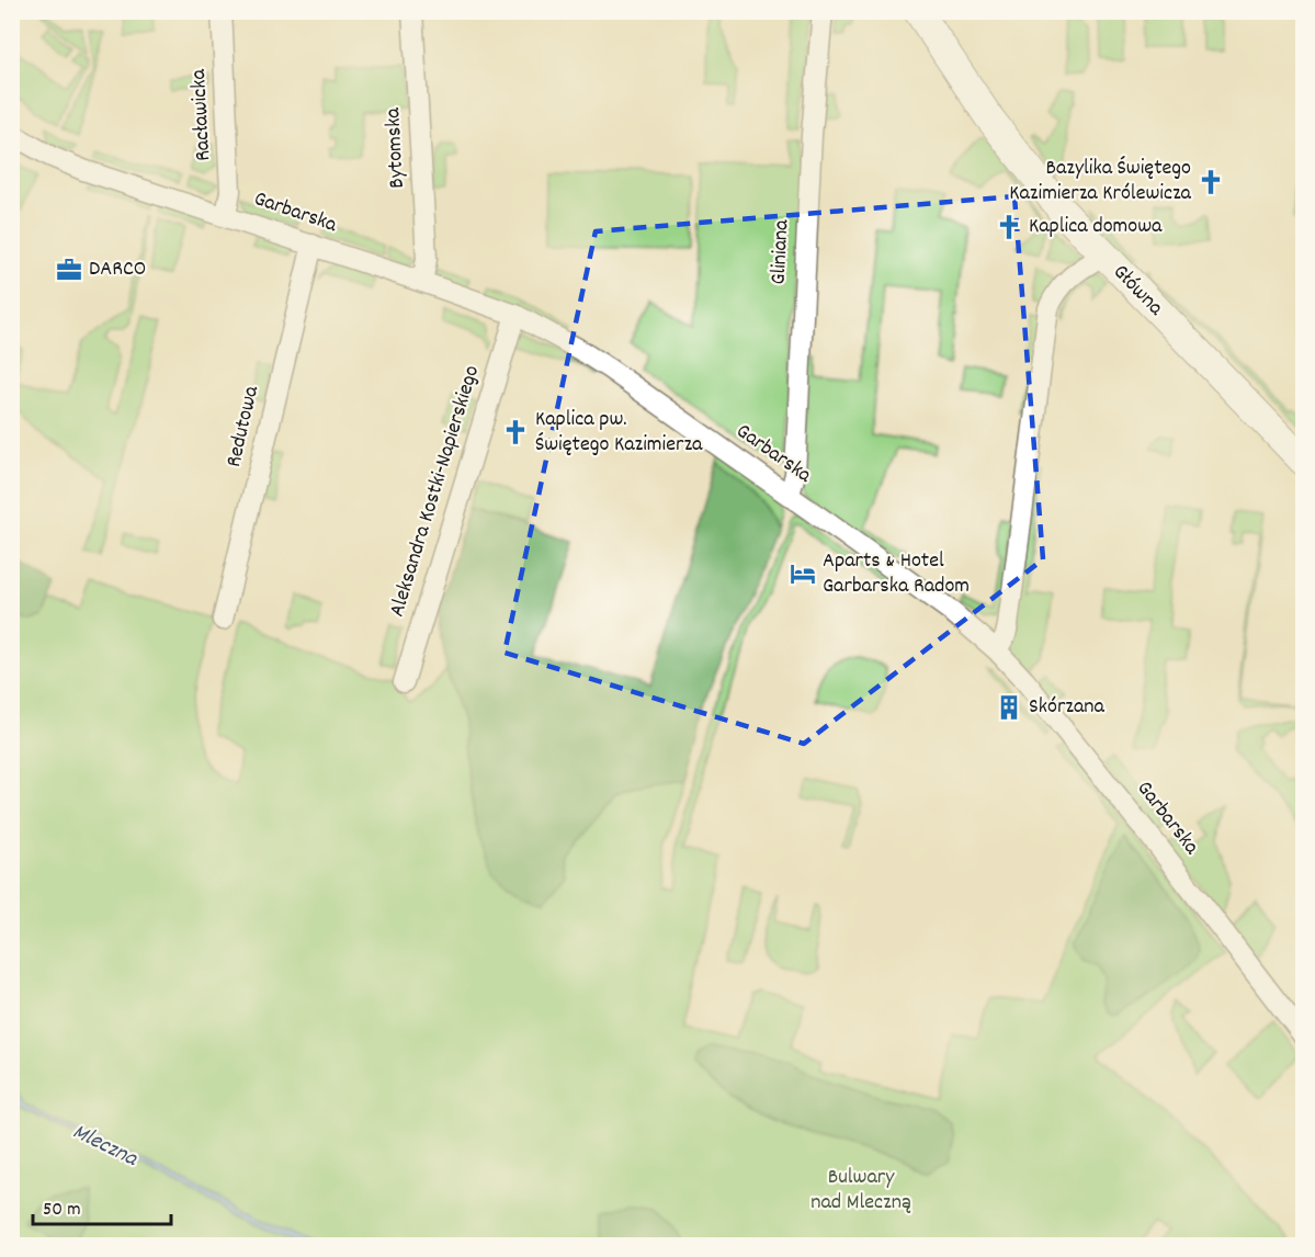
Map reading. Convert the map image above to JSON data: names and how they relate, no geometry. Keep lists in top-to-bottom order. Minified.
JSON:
{"streets":{"street":["Racławicka","Bytomska","Garbarska","Gliniana","Główna","Redutowa","Aleksandra Kostki-Napierskiego"]},"crossings":[["Racławicka","Garbarska"],["Bytomska","Garbarska"],["Garbarska","Gliniana"],["Garbarska","Redutowa"],["Garbarska","Aleksandra Kostki-Napierskiego"]],"water":["Mleczna"],"parks":["Bulwary nad Mleczną"],"places":{"church":["Bazylika Świętego Kazimierza Królewicza","Kaplica domowa","Kaplica pw. Świętego Kazimierza"],"office":["DARCO"],"hotel":["Aparts & Hotel Garbarska Radom"],"building":["Skórzana"]},"scale_bar":"50 m"}
